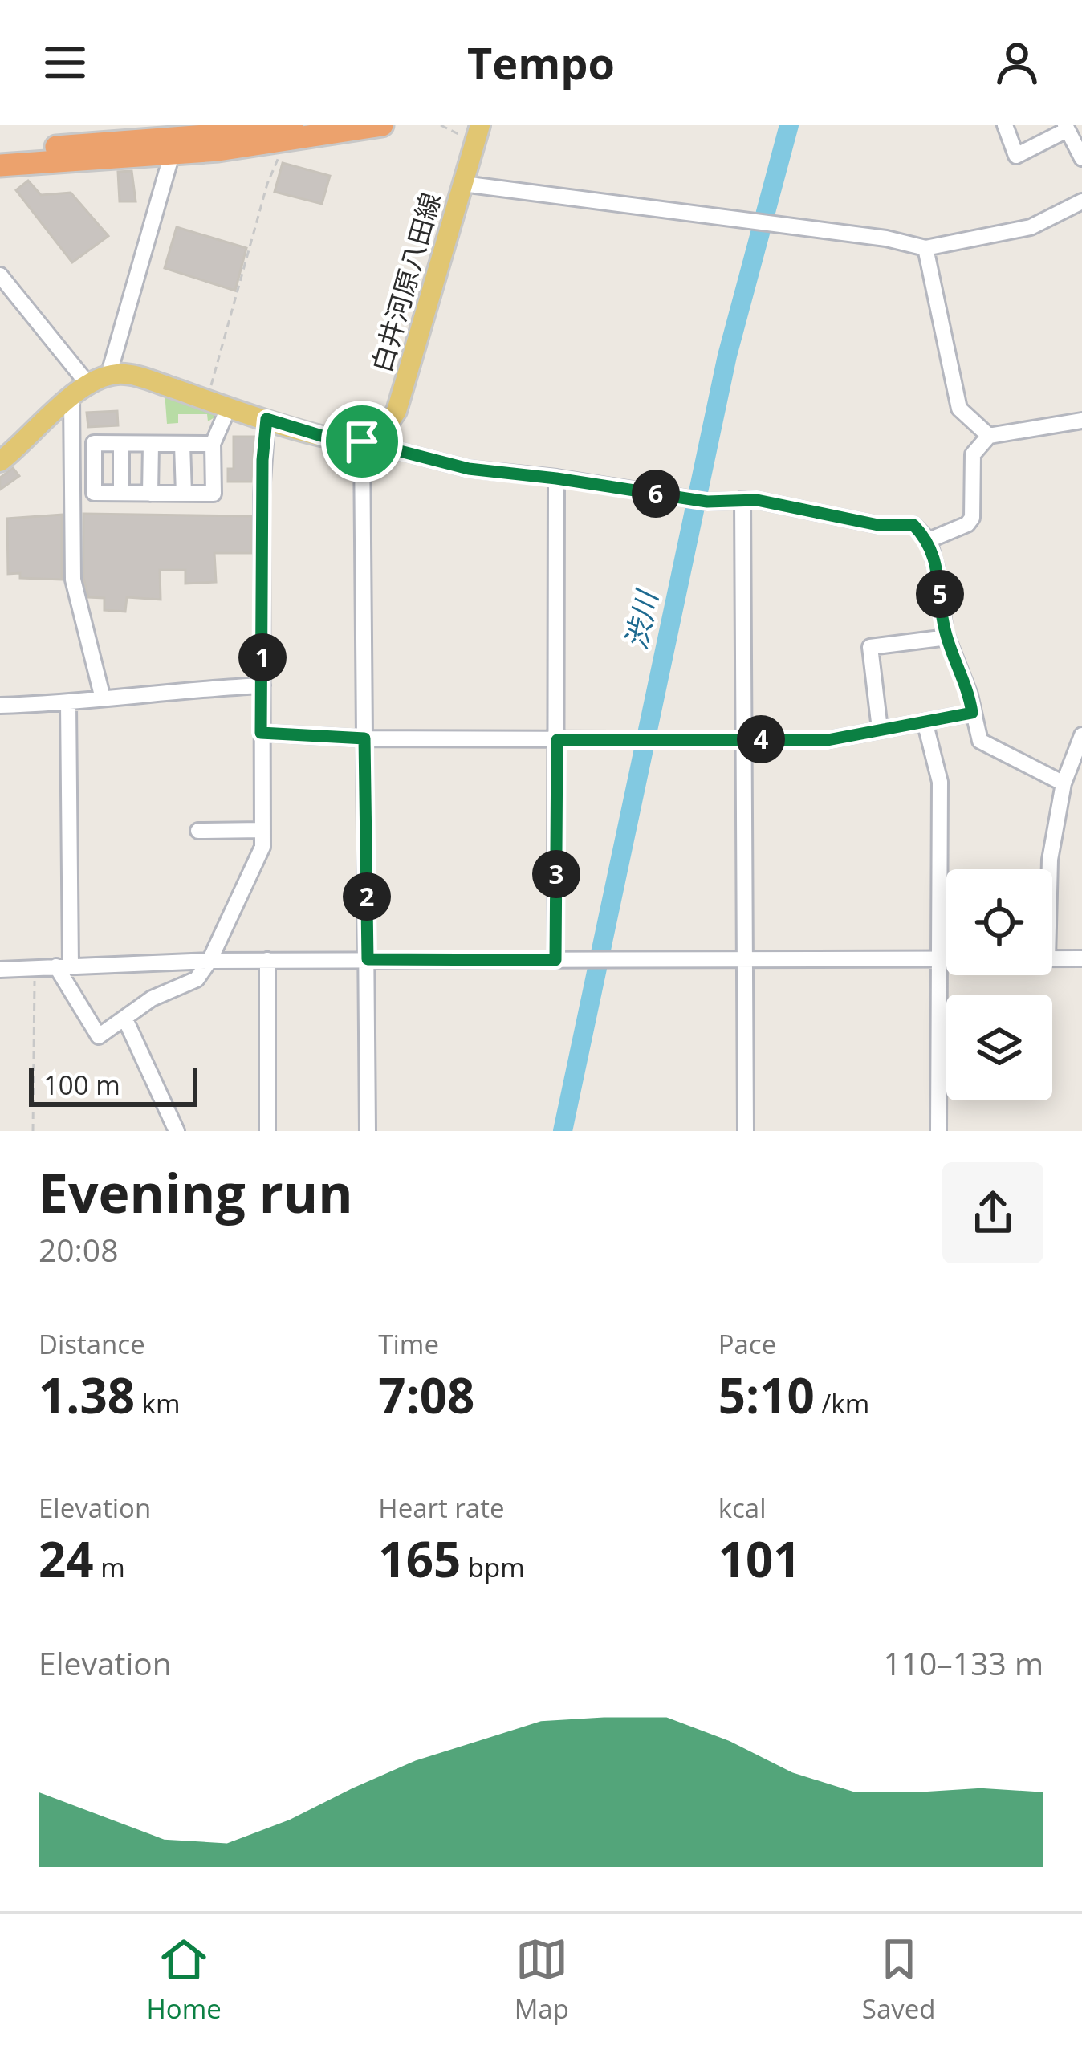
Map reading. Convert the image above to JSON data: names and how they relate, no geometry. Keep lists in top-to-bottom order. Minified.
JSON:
{"streets":{"main road":["白井河原八田線"]},"water":["渋川"],"scale_bar":"100 m","page":{"header":"Tempo","pins":["6","5","1","4","3","2"],"scale":"100 m","heading":["Evening run","20:08"],"stats":[["Distance","1.38 km"],["Time","7:08"],["Pace","5:10 /km"],["Elevation","24 m"],["Heart rate","165 bpm"],["kcal","101"]],"chart":["Elevation","110–133 m"],"tabs":["Home","Map","Saved"]}}
